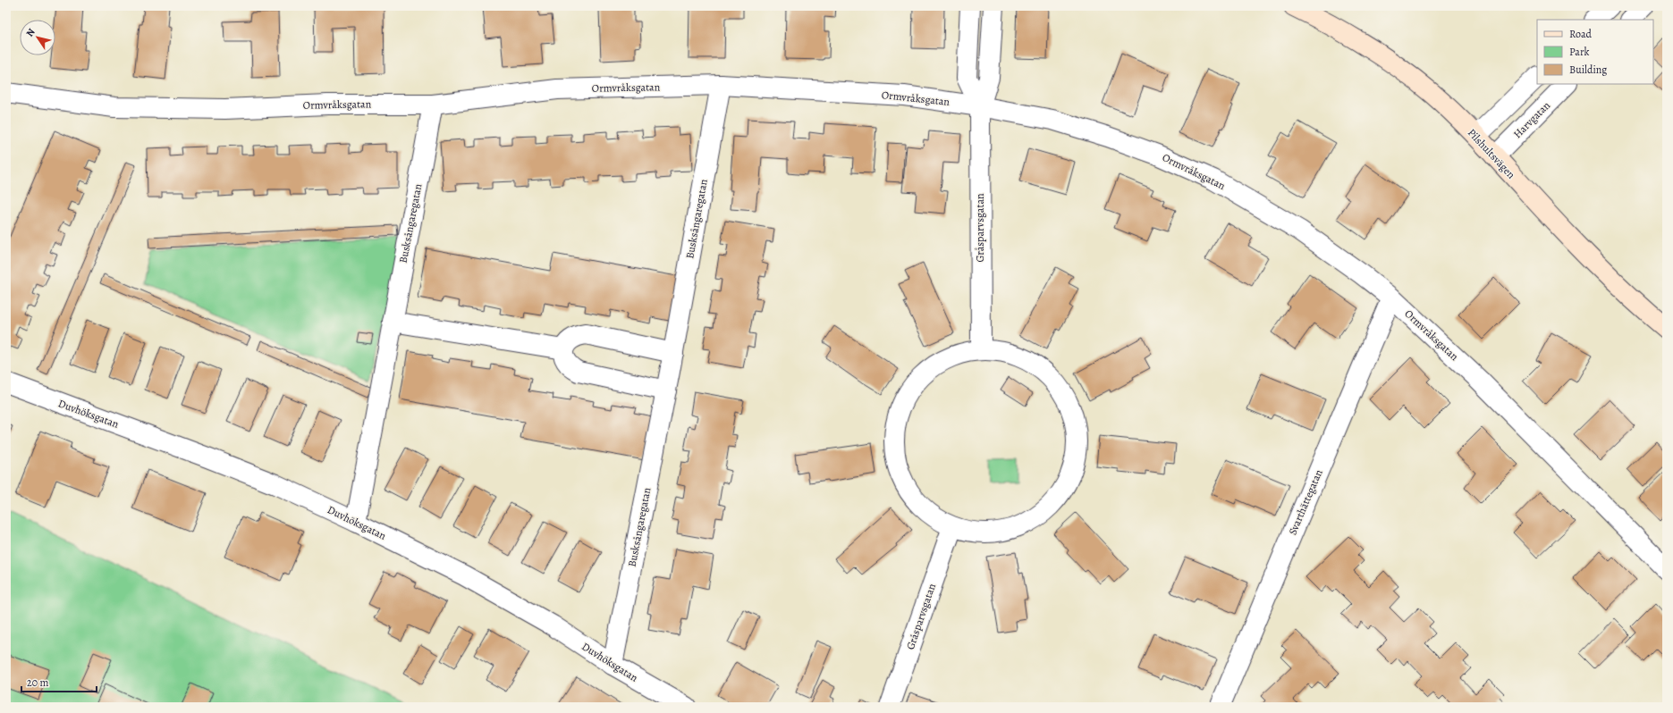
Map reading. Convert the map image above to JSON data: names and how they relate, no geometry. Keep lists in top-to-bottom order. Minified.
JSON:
{"streets":{"street":["Ormvråksgatan","Harvgatan","Pilshultsvägen","Busksångaregatan","Gråsparvsgatan","Duvhöksgatan","Svarthättegatan"]},"crossings":[["Ormvråksgatan","Busksångaregatan"],["Ormvråksgatan","Gråsparvsgatan"],["Ormvråksgatan","Svarthättegatan"],["Harvgatan","Pilshultsvägen"],["Busksångaregatan","Duvhöksgatan"]],"legend":["Road","Park","Building"],"scale_bar":"20 m","north":"top left"}
